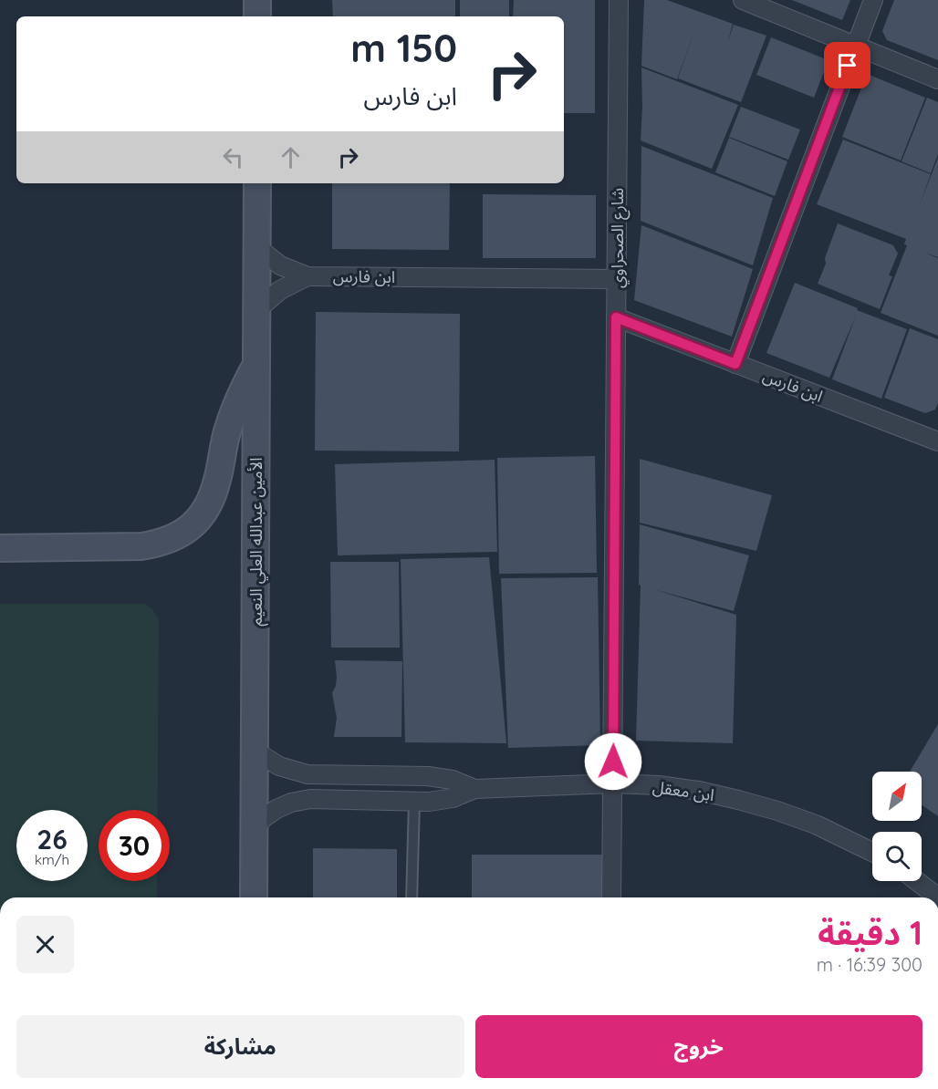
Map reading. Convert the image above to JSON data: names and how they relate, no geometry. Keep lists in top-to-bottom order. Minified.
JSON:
{"streets":{"main road":["الأمين عبدالله العلي النعيم"],"street":["شارع الصحراوي","ابن فارس","ابن معقل"]},"crossings":[["شارع الصحراوي","ابن فارس"],["شارع الصحراوي","ابن معقل"],["الأمين عبدالله العلي النعيم","ابن معقل"]],"north":"top right","page":{"turn":["150 m","ابن فارس"],"speed":"26 km/h","limit":"30","heading":["1 دقيقة","300 m · 16:39"],"buttons":["خروج","مشاركة"]}}
